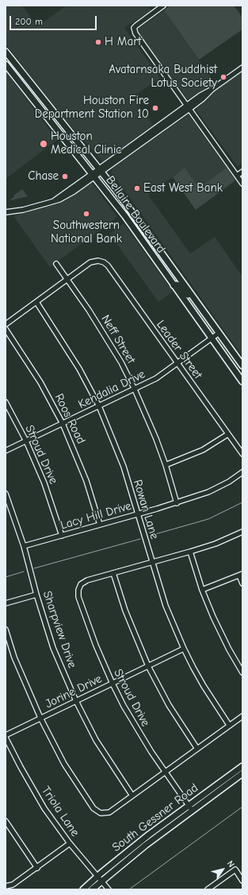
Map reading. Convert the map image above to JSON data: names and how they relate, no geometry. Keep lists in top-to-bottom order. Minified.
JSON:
{"streets":{"main road":["Bellaire Boulevard","South Gessner Road"],"street":["Neff Street","Leader Street","Kendalia Drive","Roos Road","Stroud Drive","Rowan Lane","Lacy Hill Drive","Sharpview Drive","Jorine Drive","Triola Lane"]},"crossings":[["Bellaire Boulevard","Kendalia Drive"],["Neff Street","Leader Street"],["Neff Street","Kendalia Drive"],["Neff Street","Lacy Hill Drive"],["Leader Street","Kendalia Drive"],["Kendalia Drive","Roos Road"],["Kendalia Drive","Stroud Drive"],["Kendalia Drive","Rowan Lane"],["Roos Road","Lacy Hill Drive"],["Stroud Drive","Lacy Hill Drive"],["Stroud Drive","Jorine Drive"],["Stroud Drive","South Gessner Road"],["Rowan Lane","Lacy Hill Drive"],["Rowan Lane","Jorine Drive"],["Lacy Hill Drive","Sharpview Drive"],["Sharpview Drive","Jorine Drive"],["Triola Lane","South Gessner Road"]],"places":["H Mart","Avatarnsaka Buddhist Lotus Society","Houston Fire Department Station 10","Houston Medical Clinic","Chase","East West Bank","Southwestern National Bank"],"scale_bar":"200 m","north":"top right"}
